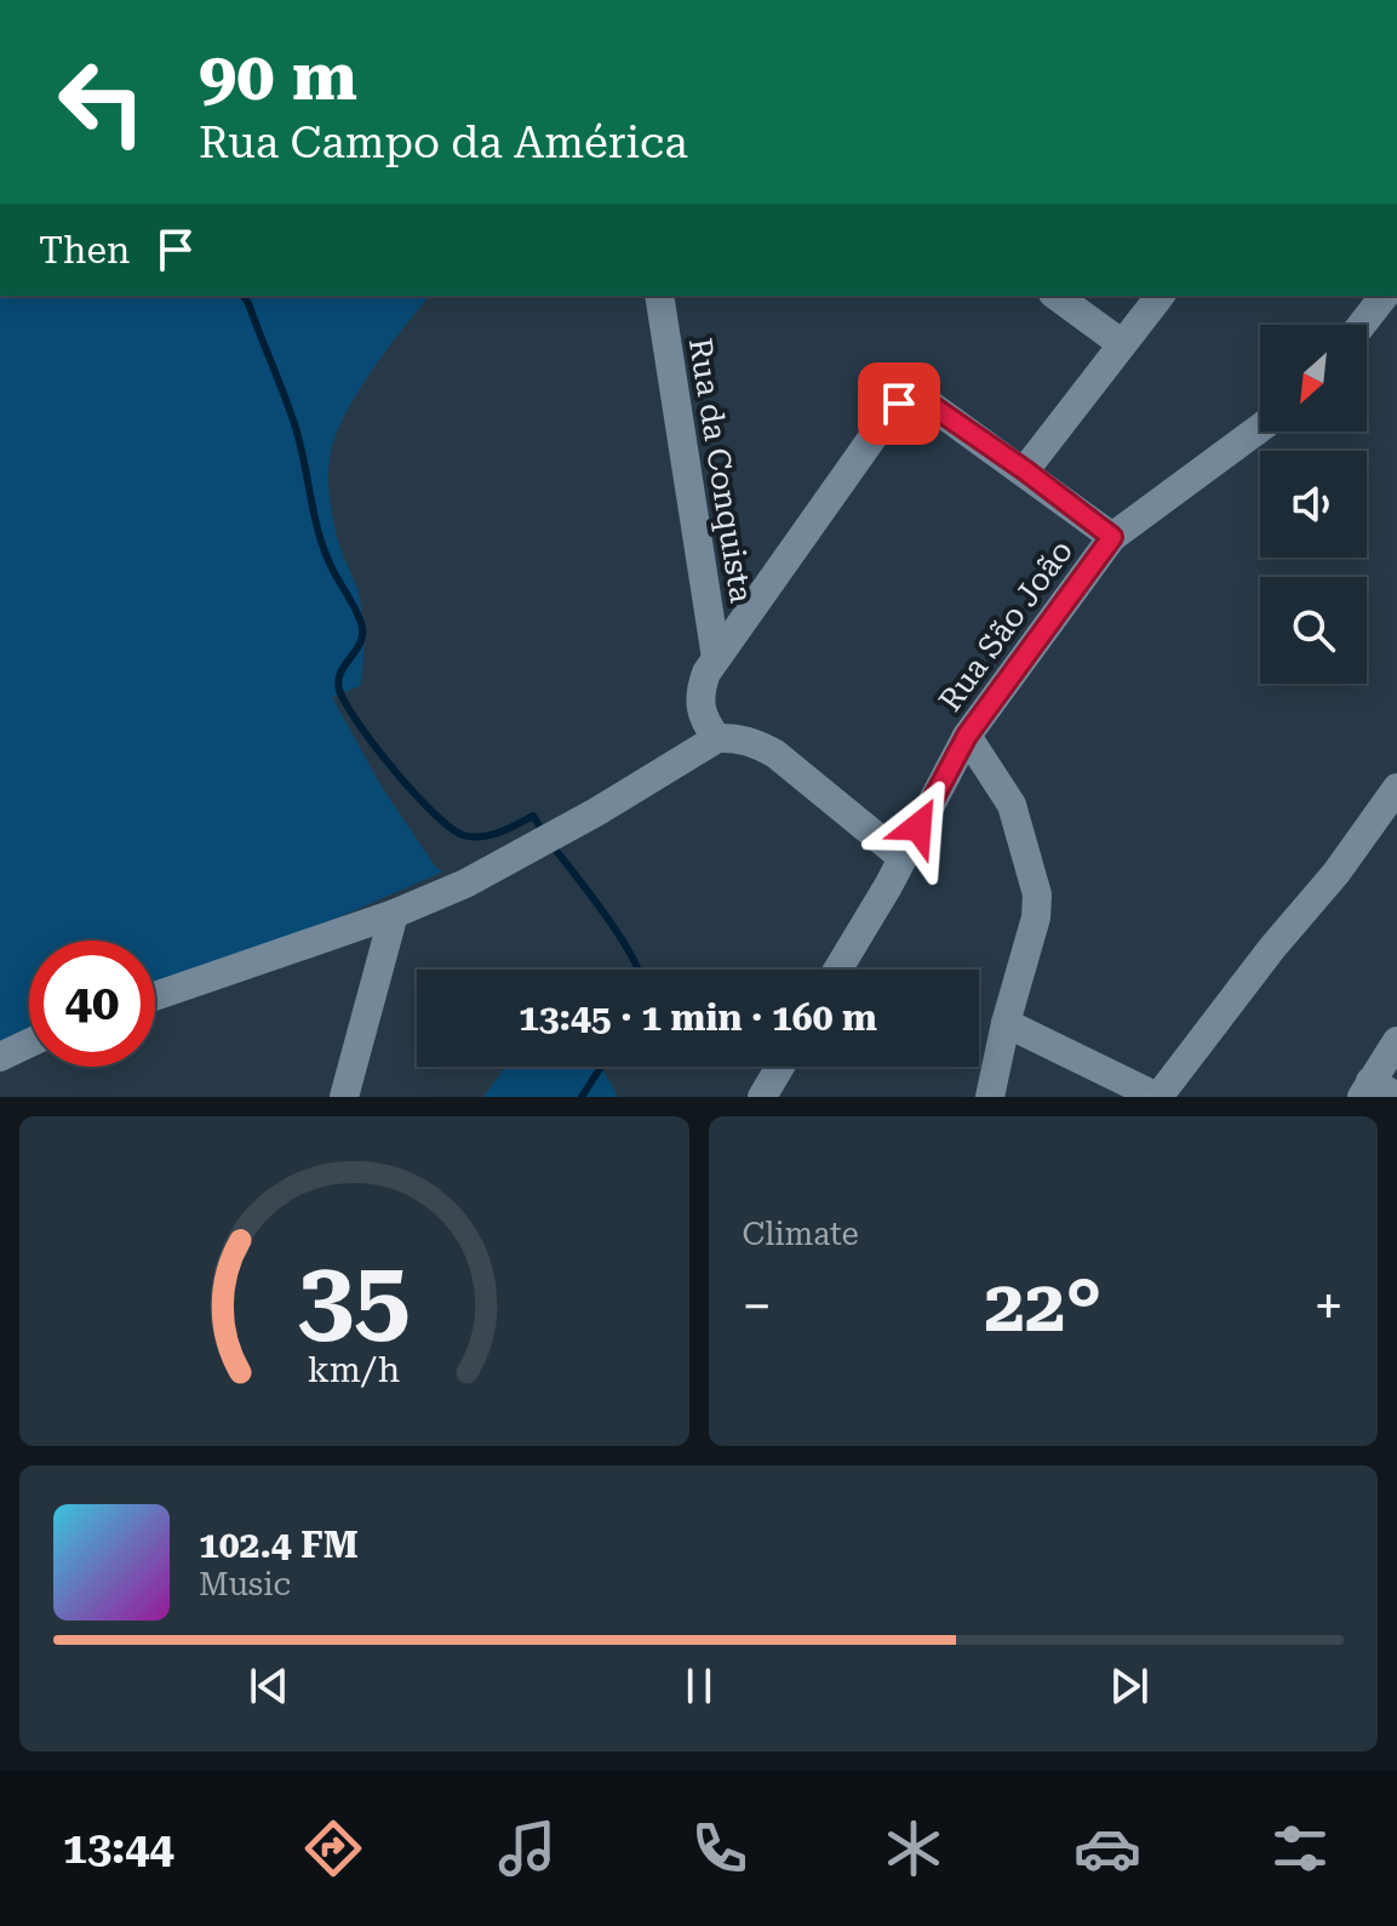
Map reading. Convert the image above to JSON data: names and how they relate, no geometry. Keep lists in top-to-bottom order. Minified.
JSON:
{"streets":{"street":["Rua da Conquista","Rua São João"]},"north":"bottom left","page":{"turn":["90 m","Rua Campo da América"],"then":"Then","limit":"40","trip":"13:45 · 1 min · 160 m","tile":"Climate","heat":["−","22°","+"],"song":["102.4 FM","Music"],"tabs":"13:44","gauge":["35","km/h"]}}
